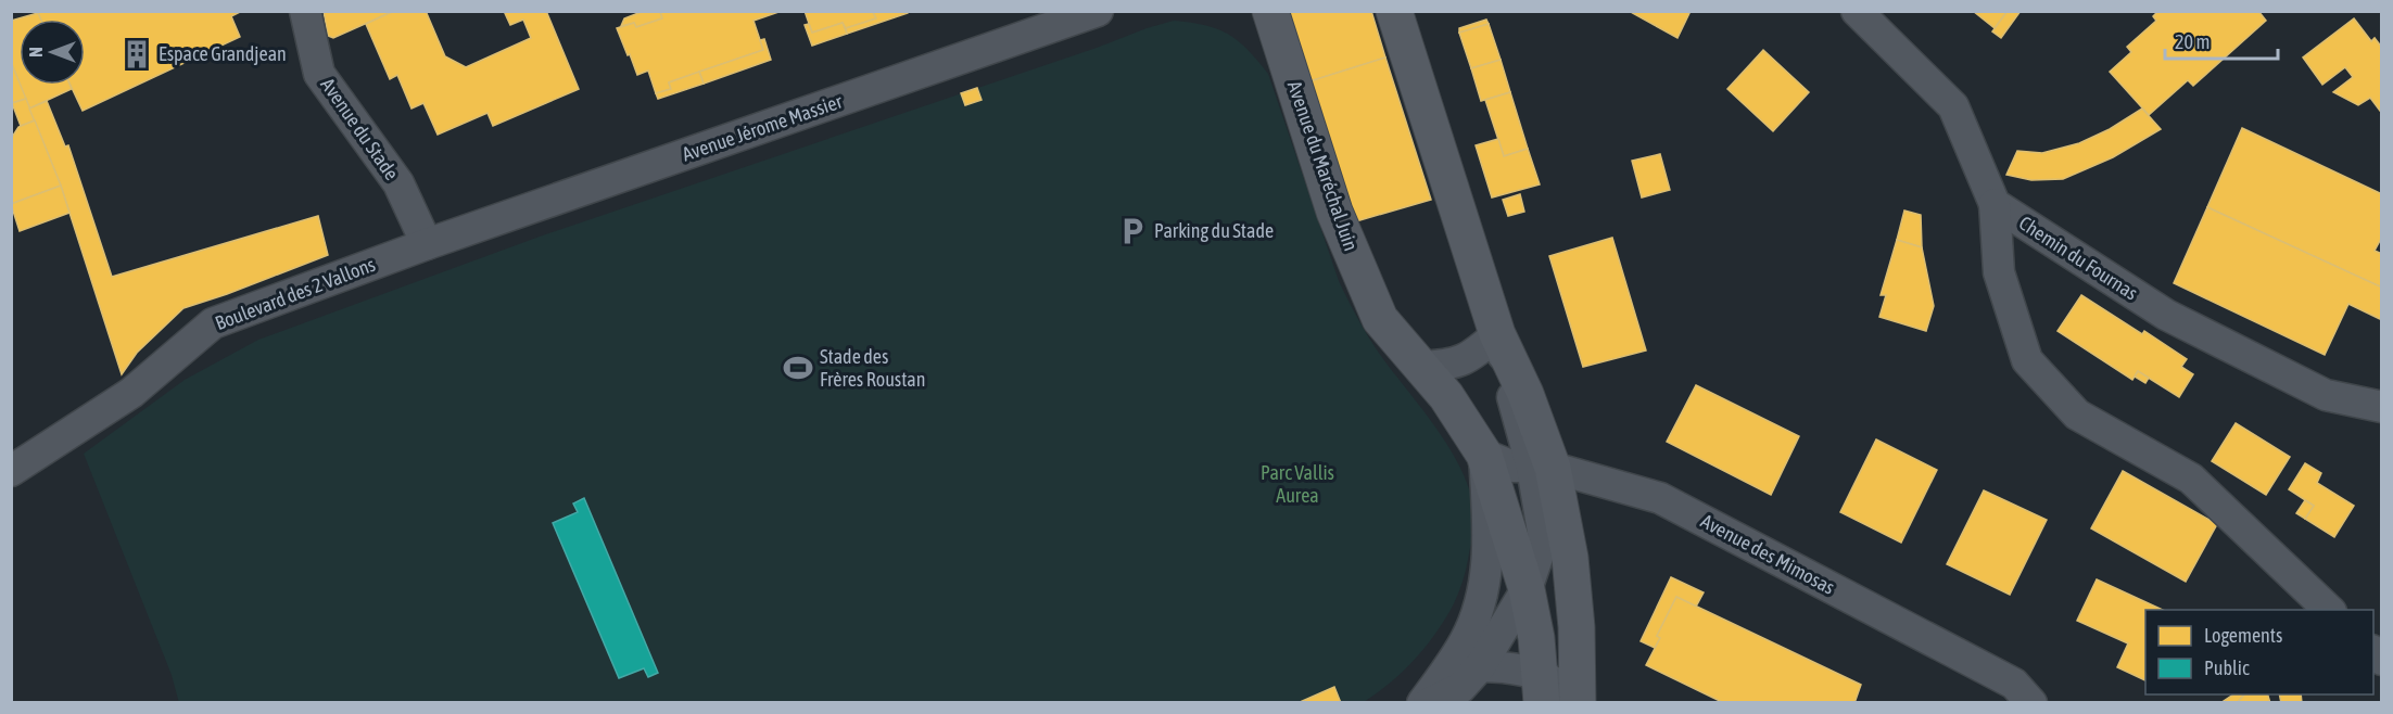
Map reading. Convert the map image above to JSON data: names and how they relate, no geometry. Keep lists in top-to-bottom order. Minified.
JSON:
{"streets":{"main road":["Avenue du Maréchal Juin"],"street":["Avenue Jérome Massier","Avenue du Stade","Chemin du Fournas","Boulevard des 2 Vallons","Avenue des Mimosas"]},"crossings":[["Avenue Jérome Massier","Avenue du Stade"],["Avenue Jérome Massier","Boulevard des 2 Vallons"],["Avenue du Stade","Boulevard des 2 Vallons"],["Avenue du Maréchal Juin","Avenue des Mimosas"]],"parks":["Parc Vallis Aurea"],"places":{"building":["Espace Grandjean"],"parking":["Parking du Stade"],"sports":["Stade des Frères Roustan"]},"legend":["Logements","Public"],"scale_bar":"20 m","north":"left"}
